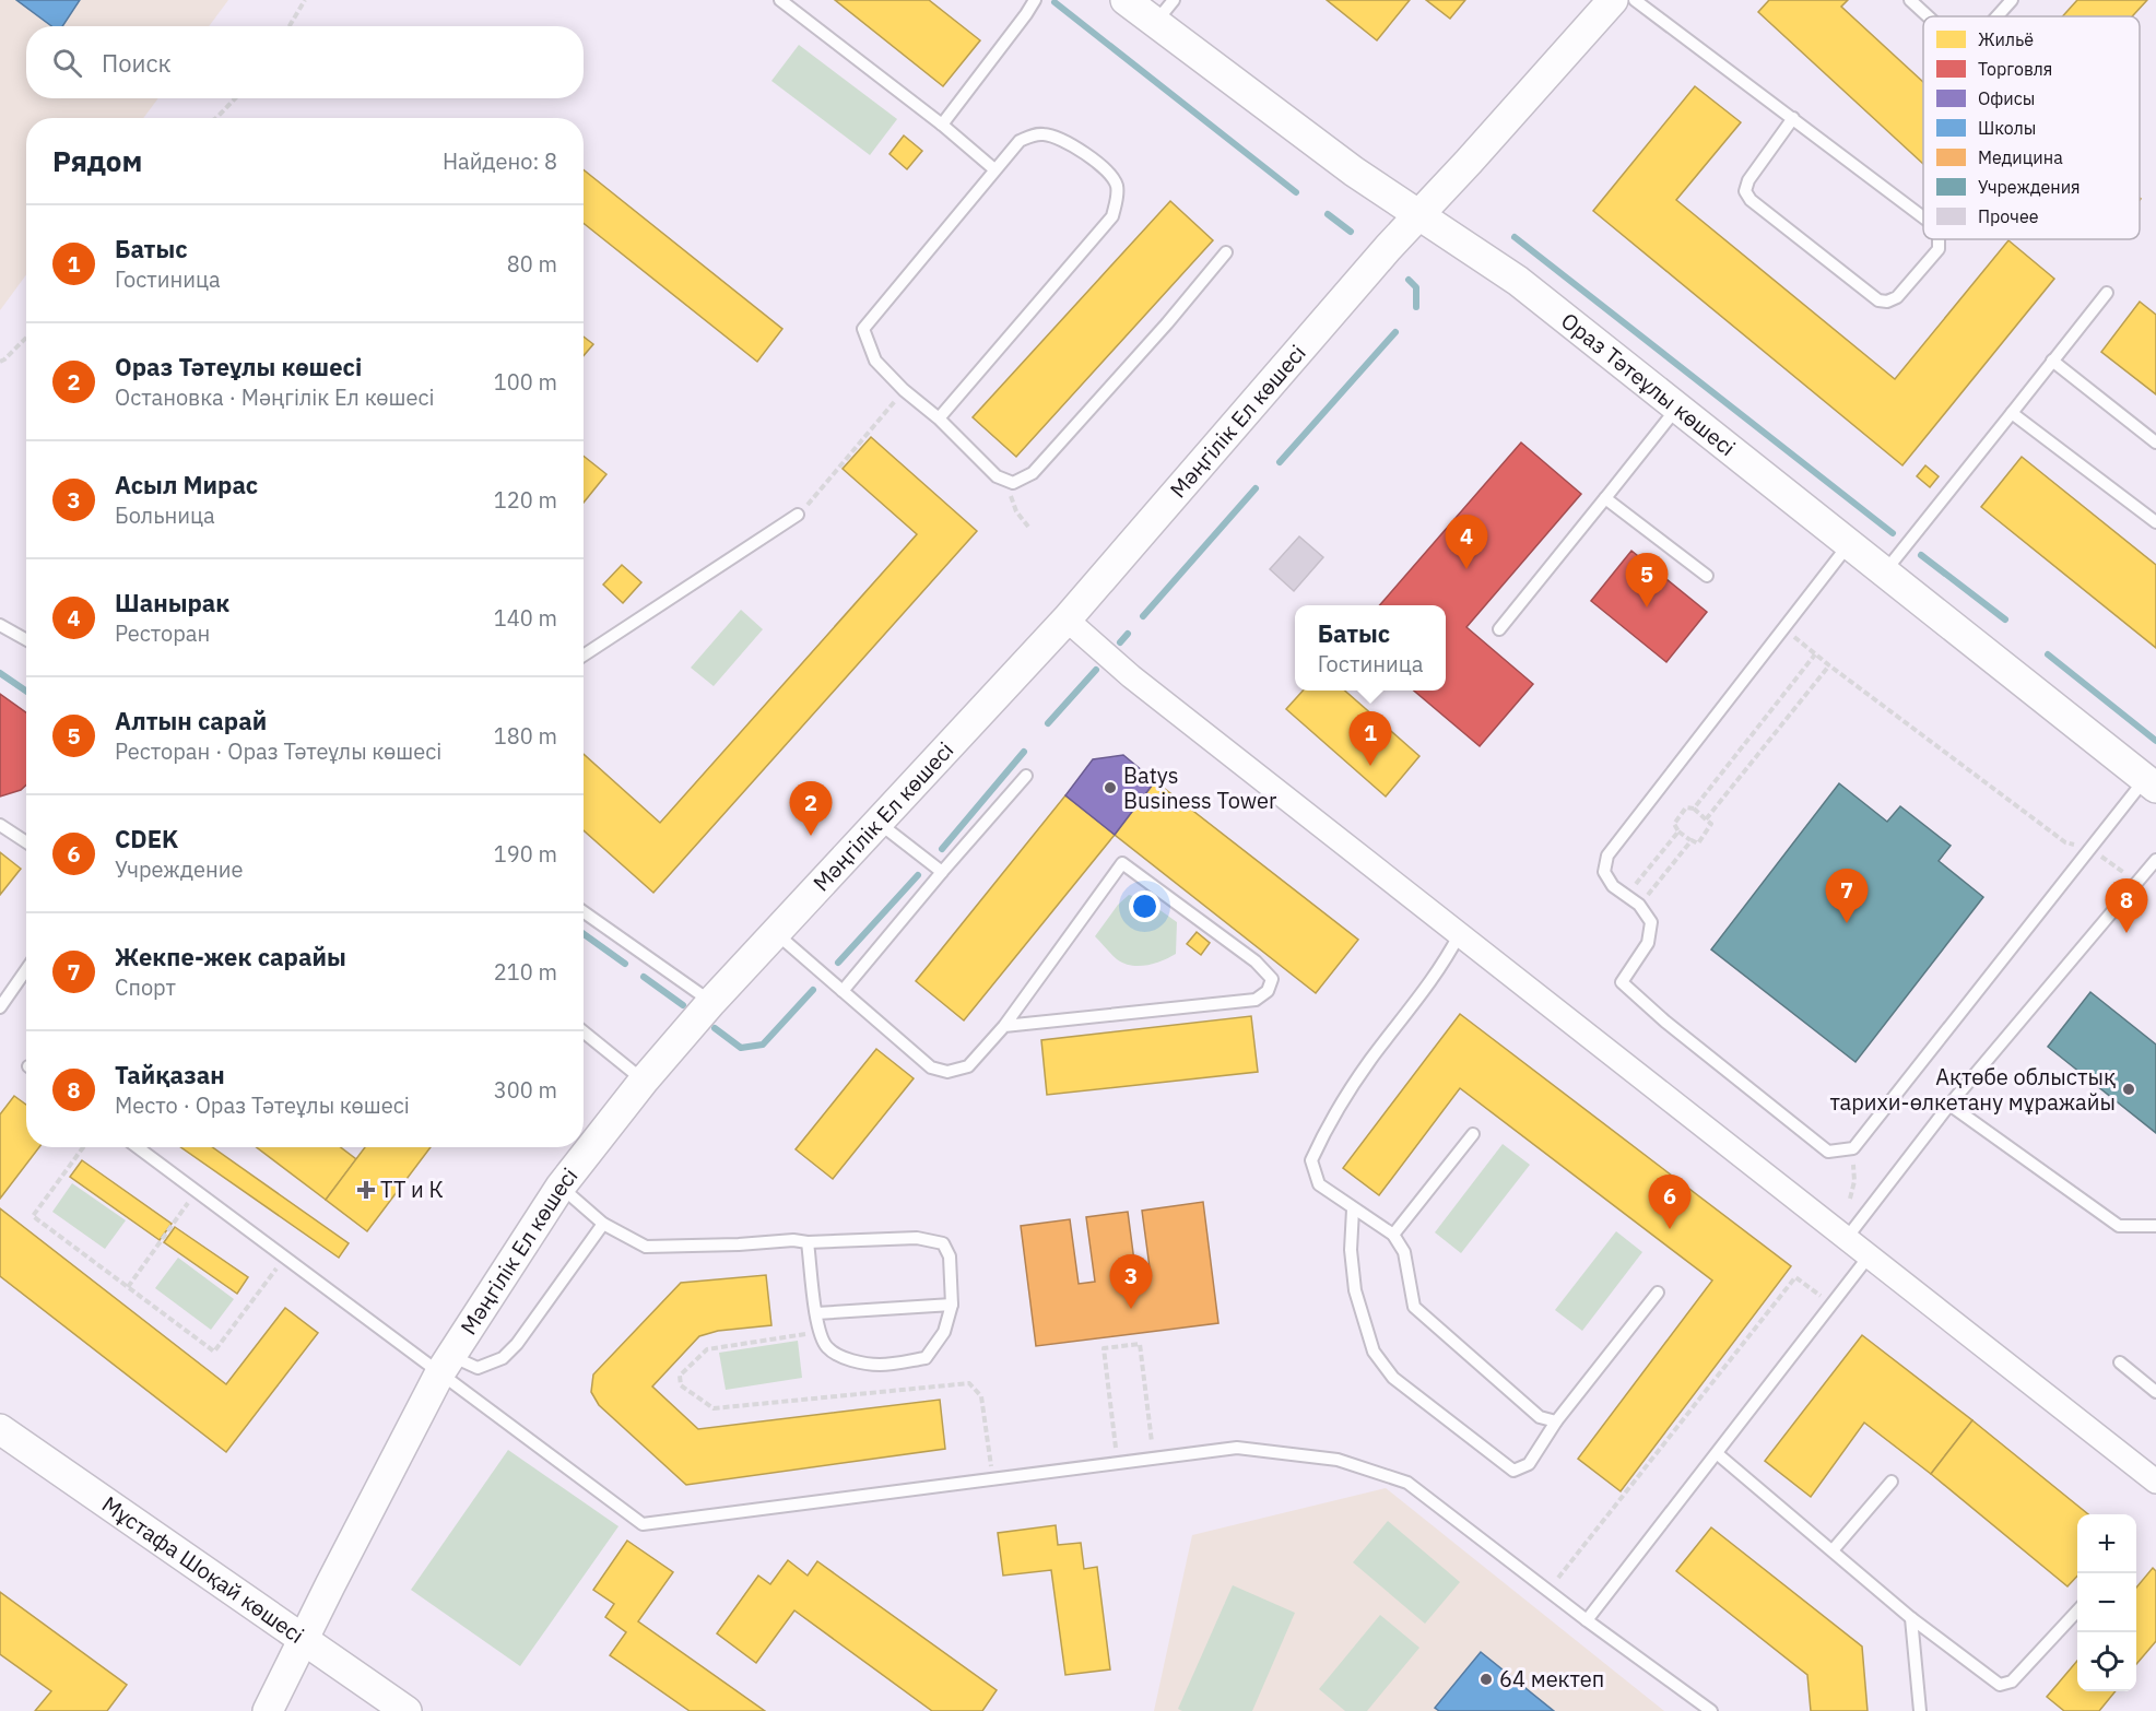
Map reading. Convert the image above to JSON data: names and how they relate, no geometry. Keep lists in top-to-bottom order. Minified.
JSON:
{"streets":{"street":["Ораз Тәтеұлы көшесі","Мәңгілік Ел көшесі","Мұстафа Шоқай көшесі"]},"crossings":[["Ораз Тәтеұлы көшесі","Мәңгілік Ел көшесі"],["Мәңгілік Ел көшесі","Мұстафа Шоқай көшесі"]],"places":{"other":["Batys Business Tower","Ақтөбе облыстық тарихи-өлкетану мұражайы","64 мектеп"],"health":["ТТ и К"]},"legend":["Жильё","Торговля","Офисы","Школы","Медицина","Учреждения","Прочее"],"page":{"search":"Поиск","heading":["Рядом","Найдено: 8"],"list":[{"mark":"1","name":"Батыс","note":"Гостиница","value":"80 m"},{"mark":"2","name":"Ораз Тәтеұлы көшесі","note":"Остановка · Мәңгілік Ел көшесі","value":"100 m"},{"mark":"3","name":"Асыл Мирас","note":"Больница","value":"120 m"},{"mark":"4","name":"Шанырак","note":"Ресторан","value":"140 m"},{"mark":"5","name":"Алтын сарай","note":"Ресторан · Ораз Тәтеұлы көшесі","value":"180 m"},{"mark":"6","name":"CDEK","note":"Учреждение","value":"190 m"},{"mark":"7","name":"Жекпе-жек сарайы","note":"Спорт","value":"210 m"},{"mark":"8","name":"Тайқазан","note":"Место · Ораз Тәтеұлы көшесі","value":"300 m"}],"pins":["4","5","1","2","7","8","6","3"],"popup":["Батыс","Гостиница"],"map_buttons":["+","−"]}}
